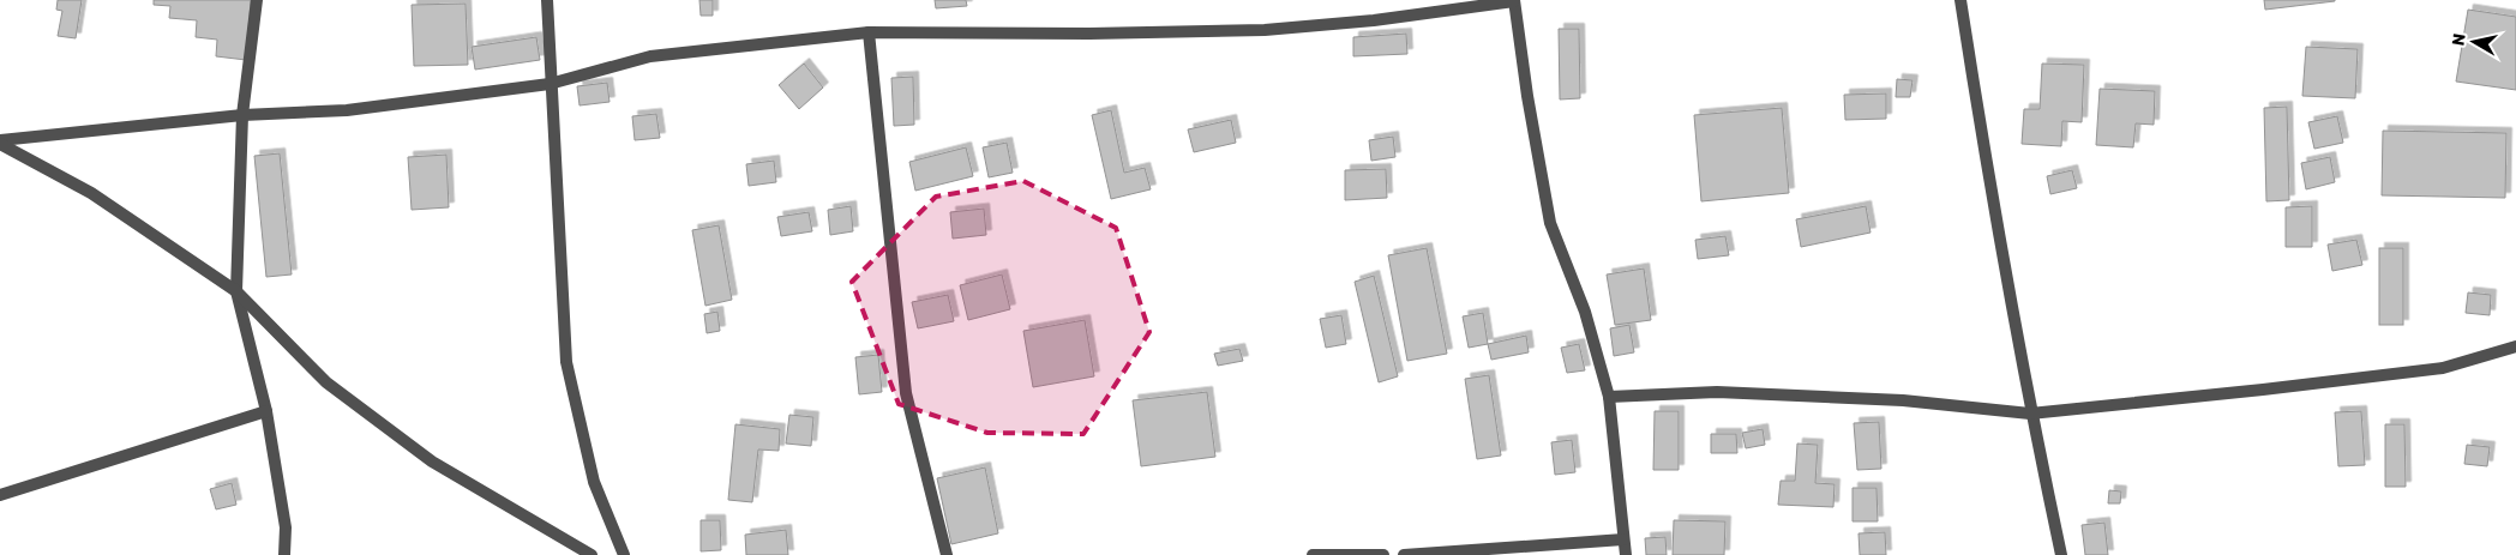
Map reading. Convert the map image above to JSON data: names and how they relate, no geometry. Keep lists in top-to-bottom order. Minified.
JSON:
{"north":"left"}
